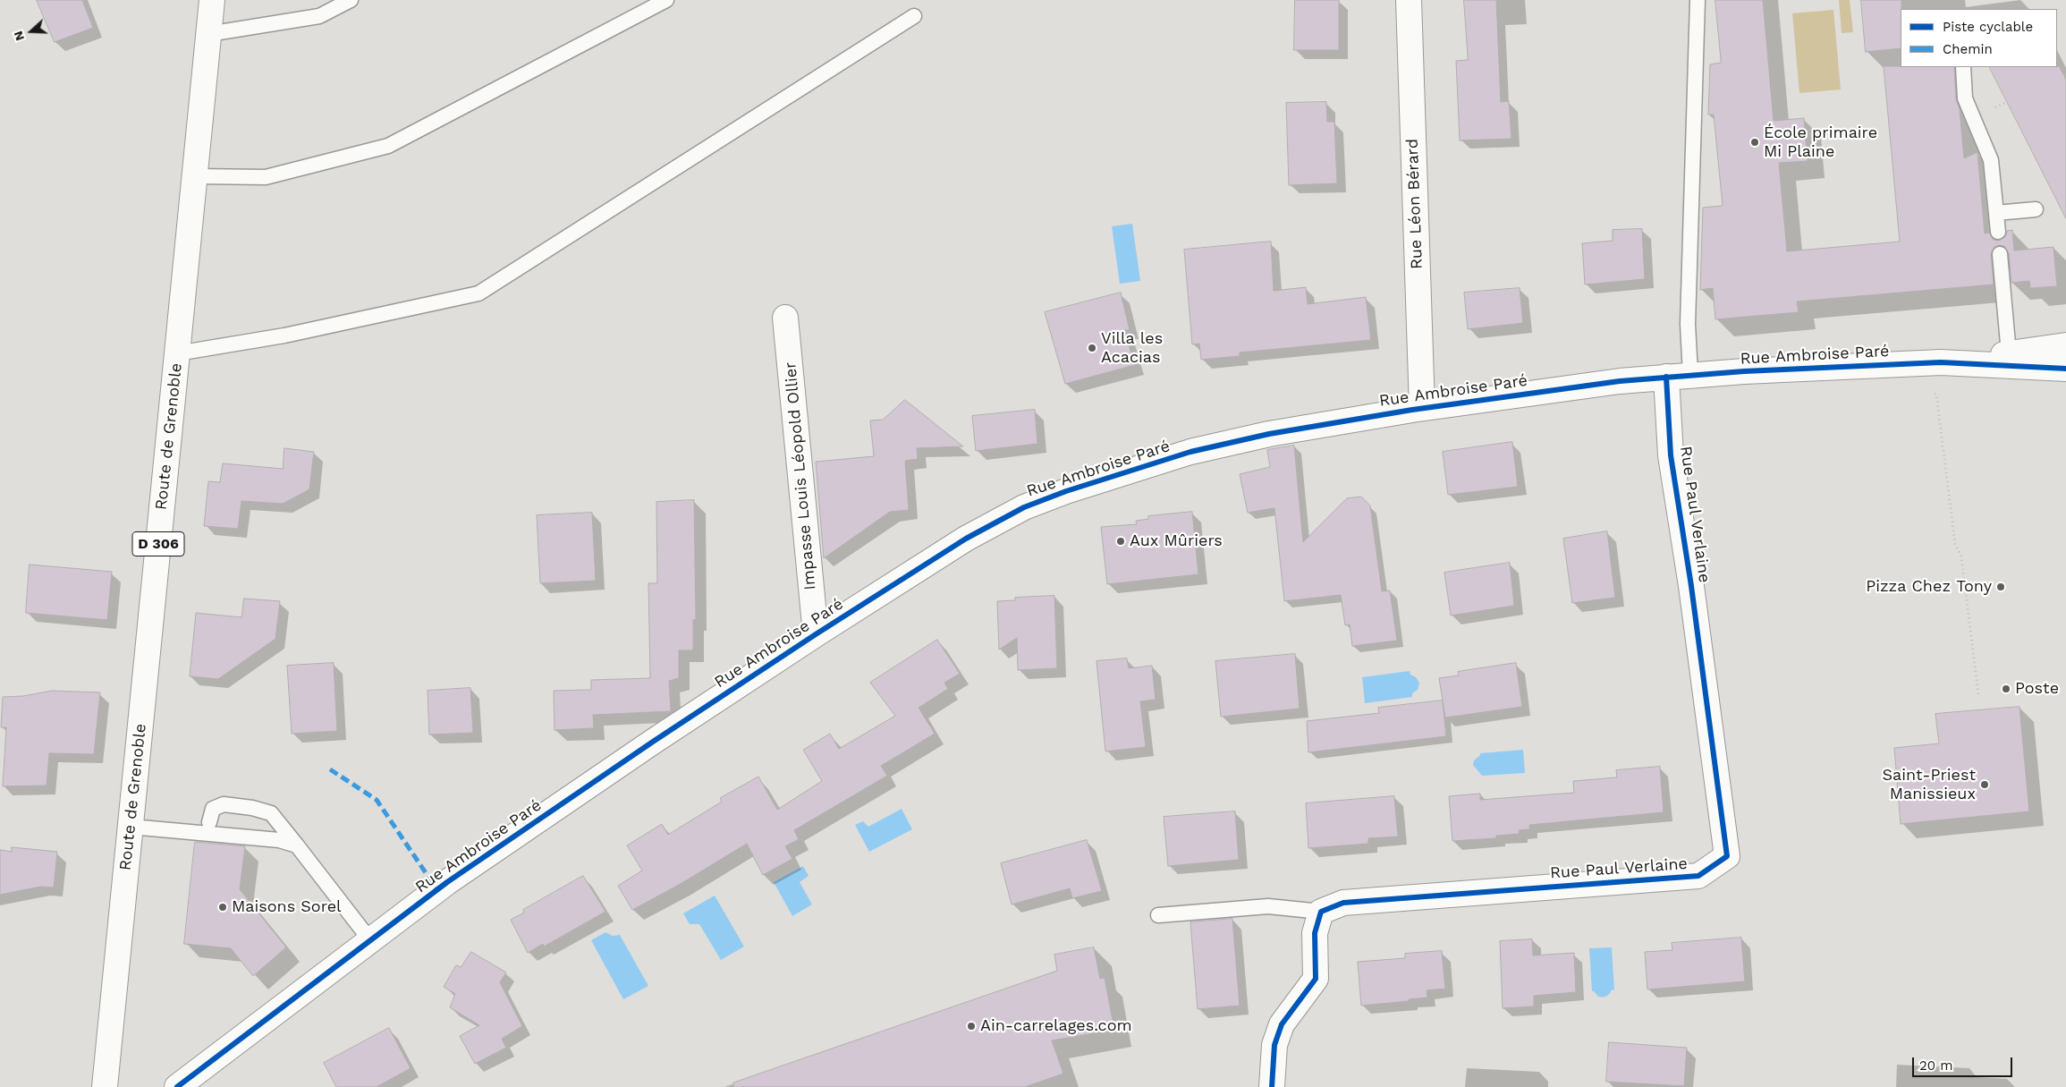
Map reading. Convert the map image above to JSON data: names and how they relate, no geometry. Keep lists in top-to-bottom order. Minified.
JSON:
{"streets":{"street":["Rue Léon Bérard","Rue Ambroise Paré","Route de Grenoble","Impasse Louis Léopold Ollier","Rue Paul Verlaine","D 306"]},"crossings":[["Rue Léon Bérard","Rue Ambroise Paré"],["Rue Ambroise Paré","Impasse Louis Léopold Ollier"],["Rue Ambroise Paré","Rue Paul Verlaine"]],"places":["École primaire Mi Plaine","Villa les Acacias","Aux Mûriers","Pizza Chez Tony","Poste","Saint-Priest Manissieux","Maisons Sorel","Ain-carrelages.com"],"legend":["Piste cyclable","Chemin"],"scale_bar":"20 m","north":"left"}
